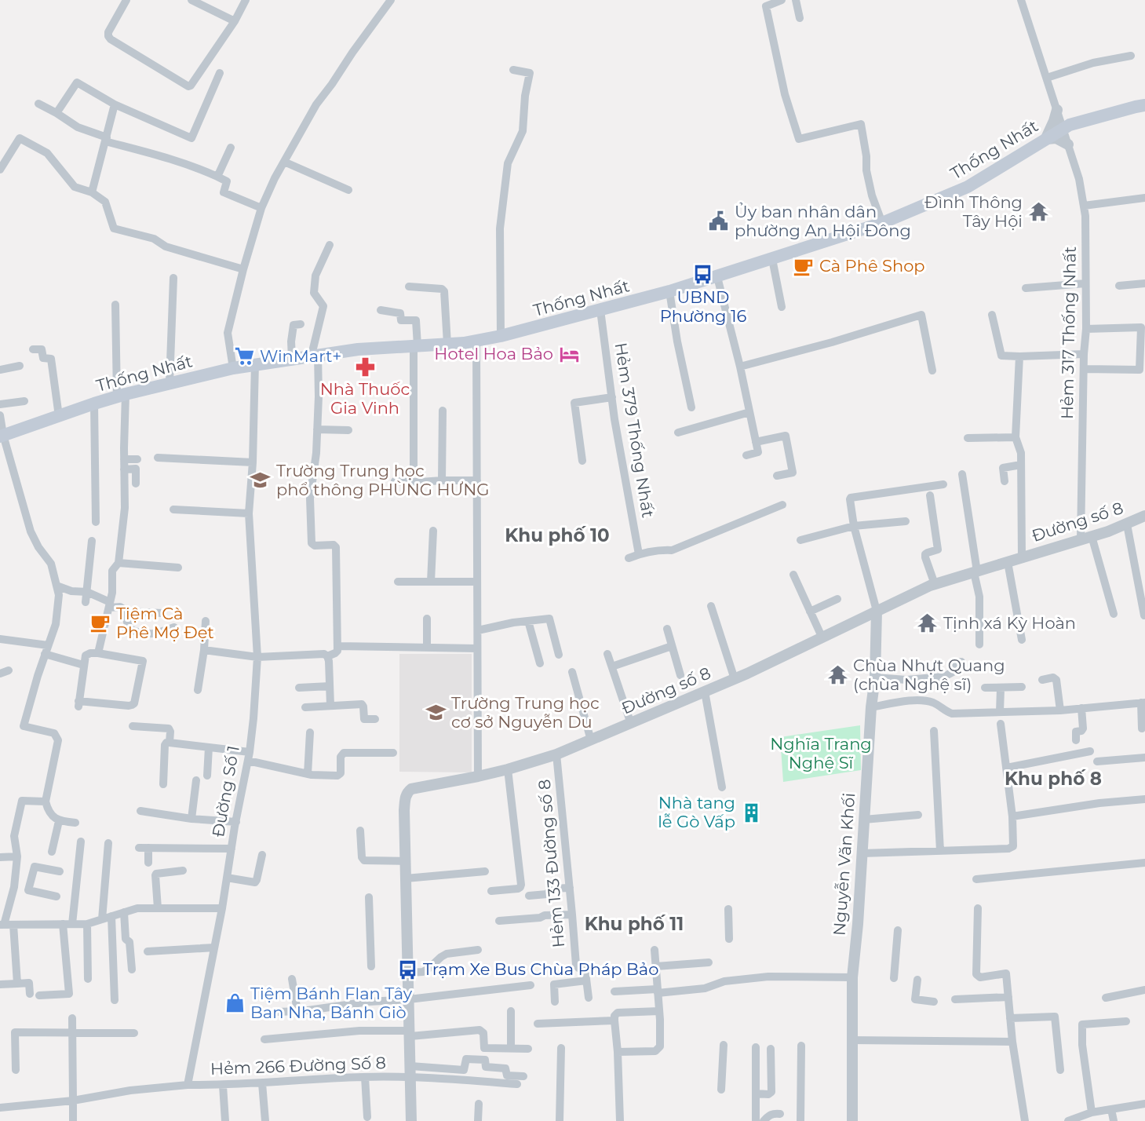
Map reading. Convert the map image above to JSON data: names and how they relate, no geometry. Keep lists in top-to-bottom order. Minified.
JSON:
{"streets":{"main road":["Thống Nhất"],"street":["Hẻm 317 Thống Nhất","Hẻm 379 Thống Nhất","Đường số 8","Đường Số 1","Hẻm 133 Đường số 8","Nguyễn Văn Khối","Hẻm 266 Đường Số 8"]},"crossings":[["Thống Nhất","Hẻm 317 Thống Nhất"],["Thống Nhất","Hẻm 379 Thống Nhất"],["Thống Nhất","Đường Số 1"],["Hẻm 317 Thống Nhất","Đường số 8"],["Đường số 8","Hẻm 133 Đường số 8"],["Đường số 8","Nguyễn Văn Khối"],["Đường số 8","Hẻm 266 Đường Số 8"],["Đường Số 1","Hẻm 266 Đường Số 8"]],"districts":["Khu phố 10","Khu phố 8","Khu phố 11"],"parks":["Nghĩa Trang Nghệ Sĩ"],"places":{"temple":["Đình Thông Tây Hội","Tịnh xá Kỳ Hoàn","Chùa Nhựt Quang (chùa Nghệ sĩ)"],"public building":["Ủy ban nhân dân phường An Hội Đông"],"cafe":["Cà Phê Shop","Tiệm Cà Phê Mợ Đẹt"],"bus stop":["UBND Phường 16","Trạm Xe Bus Chùa Pháp Bảo"],"hotel":["Hotel Hoa Bảo"],"supermarket":["WinMart+"],"pharmacy":["Nhà Thuốc Gia Vinh"],"school or university":["Trường Trung học phổ thông PHÙNG HƯNG","Trường Trung học cơ sở Nguyễn Du"],"building":["Nhà tang lễ Gò Vấp"],"shop":["Tiệm Bánh Flan Tây Ban Nha, Bánh Giò"]}}
